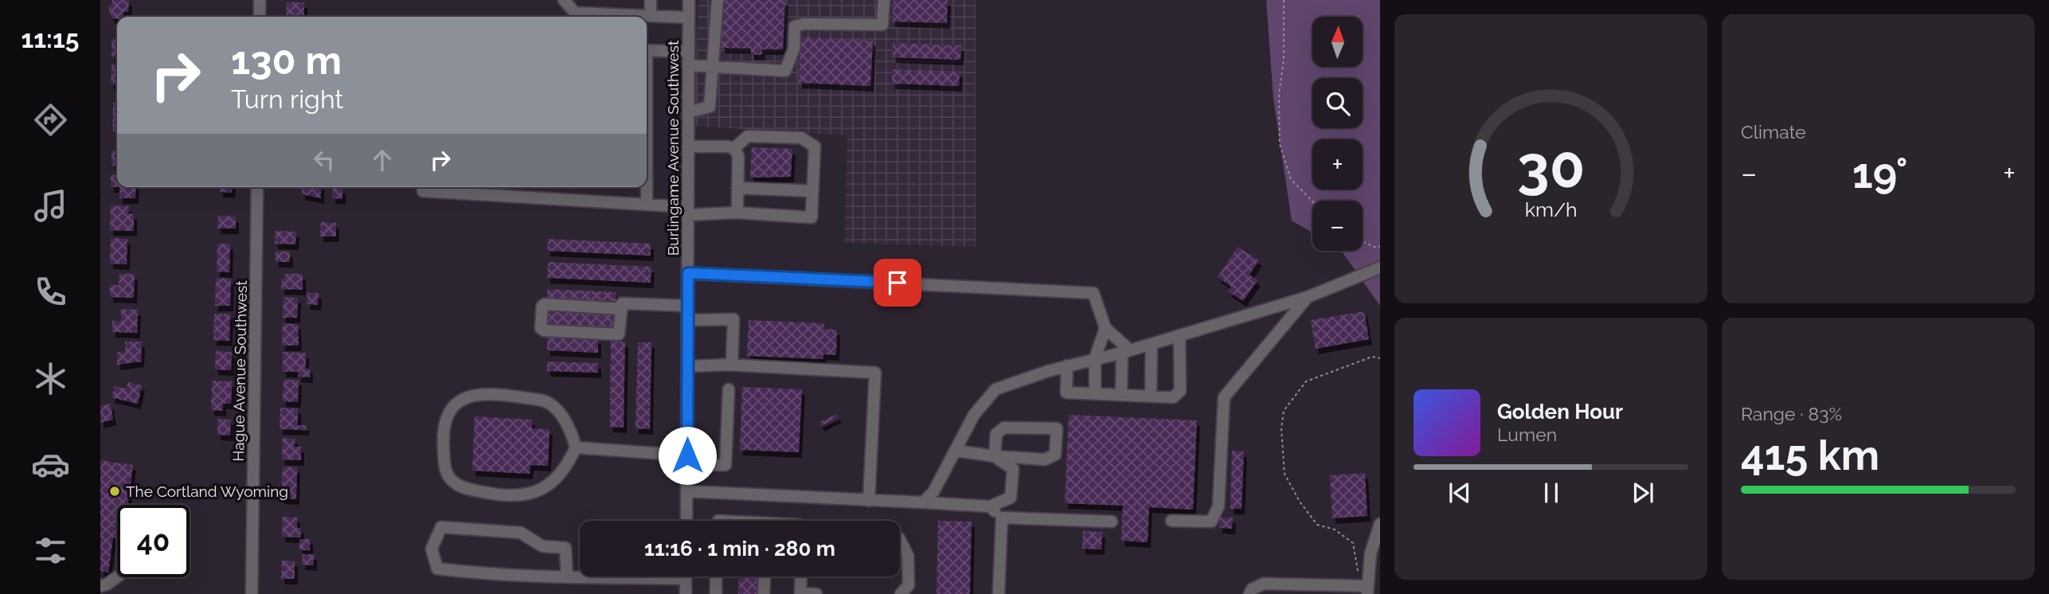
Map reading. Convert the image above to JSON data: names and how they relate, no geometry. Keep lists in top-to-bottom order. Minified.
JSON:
{"streets":{"street":["Burlingame Avenue Southwest","Hague Avenue Southwest"]},"places":["The Cortland Wyoming"],"north":"top","page":{"tabs":"11:15","tile":["Climate",["Range · 83%","415 km"]],"map_buttons":["+","−"],"turn":["130 m","Turn right"],"heat":["−","19°","+"],"song":["Golden Hour","Lumen"],"limit":"40","trip":"11:16 · 1 min · 280 m","gauge":["30","km/h"]}}
